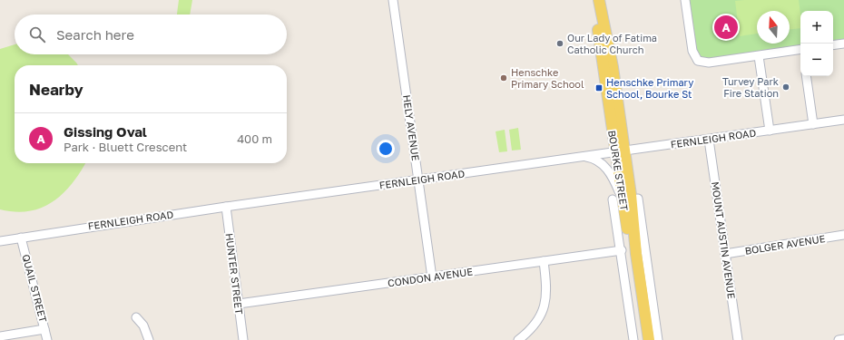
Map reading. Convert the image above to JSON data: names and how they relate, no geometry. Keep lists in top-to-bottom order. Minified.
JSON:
{"streets":{"main road":["BOURKE STREET"],"street":["HELY AVENUE","FERNLEIGH ROAD","MOUNT AUSTIN AVENUE","BOLGER AVENUE","HUNTER STREET","CONDON AVENUE","QUAIL STREET"]},"crossings":[["HELY AVENUE","FERNLEIGH ROAD"],["HELY AVENUE","CONDON AVENUE"],["FERNLEIGH ROAD","BOURKE STREET"],["FERNLEIGH ROAD","MOUNT AUSTIN AVENUE"],["FERNLEIGH ROAD","HUNTER STREET"],["FERNLEIGH ROAD","QUAIL STREET"],["BOURKE STREET","CONDON AVENUE"],["MOUNT AUSTIN AVENUE","BOLGER AVENUE"],["HUNTER STREET","CONDON AVENUE"]],"places":{"other":["Our Lady of Fatima Catholic Church","Henschke Primary School","Turvey Park Fire Station"],"transit":["Henschke Primary School, Bourke St"]},"north":"top","page":{"map_buttons":["+","−"],"pins":"A","search":"Search here","heading":"Nearby","list":[{"mark":"A","name":"Gissing Oval","note":"Park · Bluett Crescent","value":"400 m"}]}}
